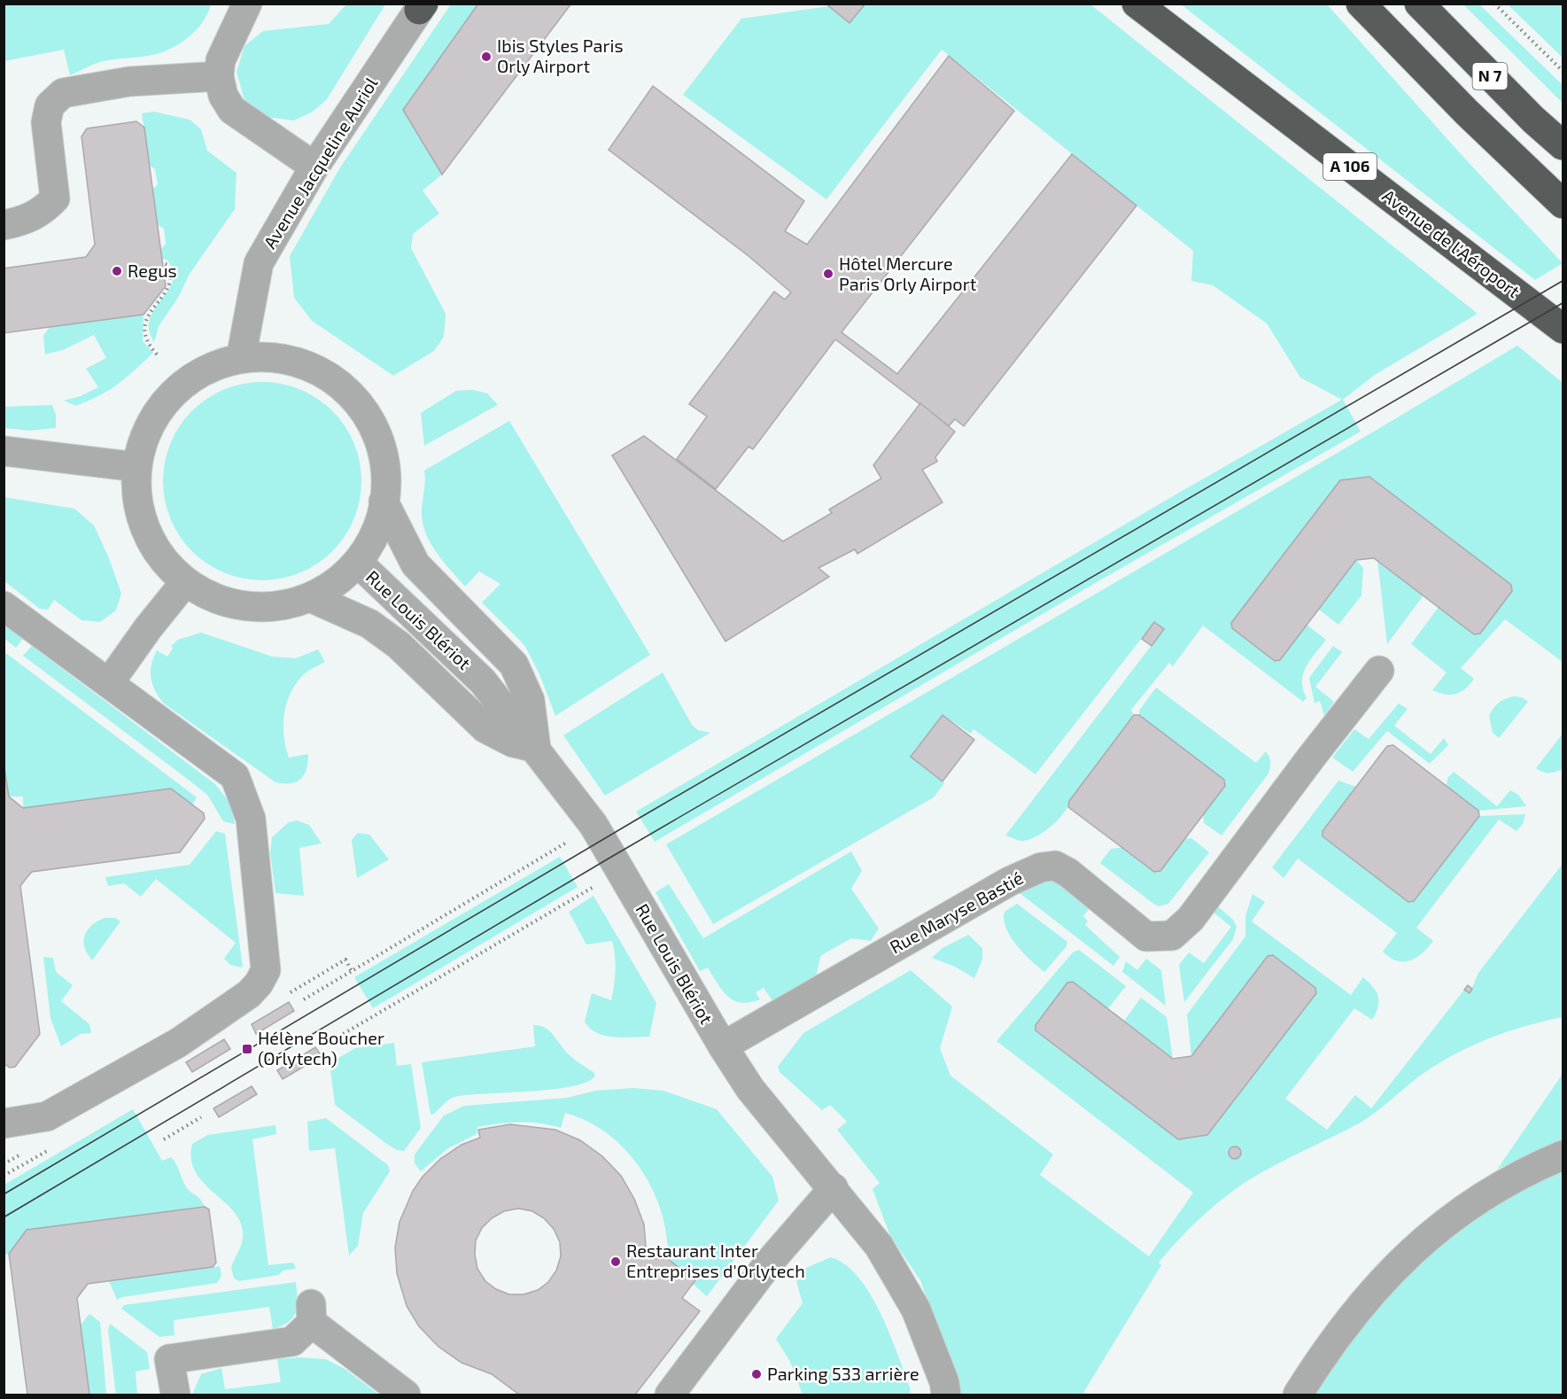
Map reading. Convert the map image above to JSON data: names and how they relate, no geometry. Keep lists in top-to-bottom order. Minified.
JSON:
{"streets":{"highway":["N 7","A 106","Avenue de l'Aéroport"],"street":["Avenue Jacqueline Auriol","Rue Louis Blériot","Rue Maryse Bastié"]},"crossings":[["Rue Louis Blériot","Rue Maryse Bastié"]],"places":{"other":["Ibis Styles Paris Orly Airport","Regus","Hôtel Mercure Paris Orly Airport","Restaurant Inter Entreprises d'Orlytech","Parking 533 arrière"],"transit":["Hélène Boucher (Orlytech)"]}}
